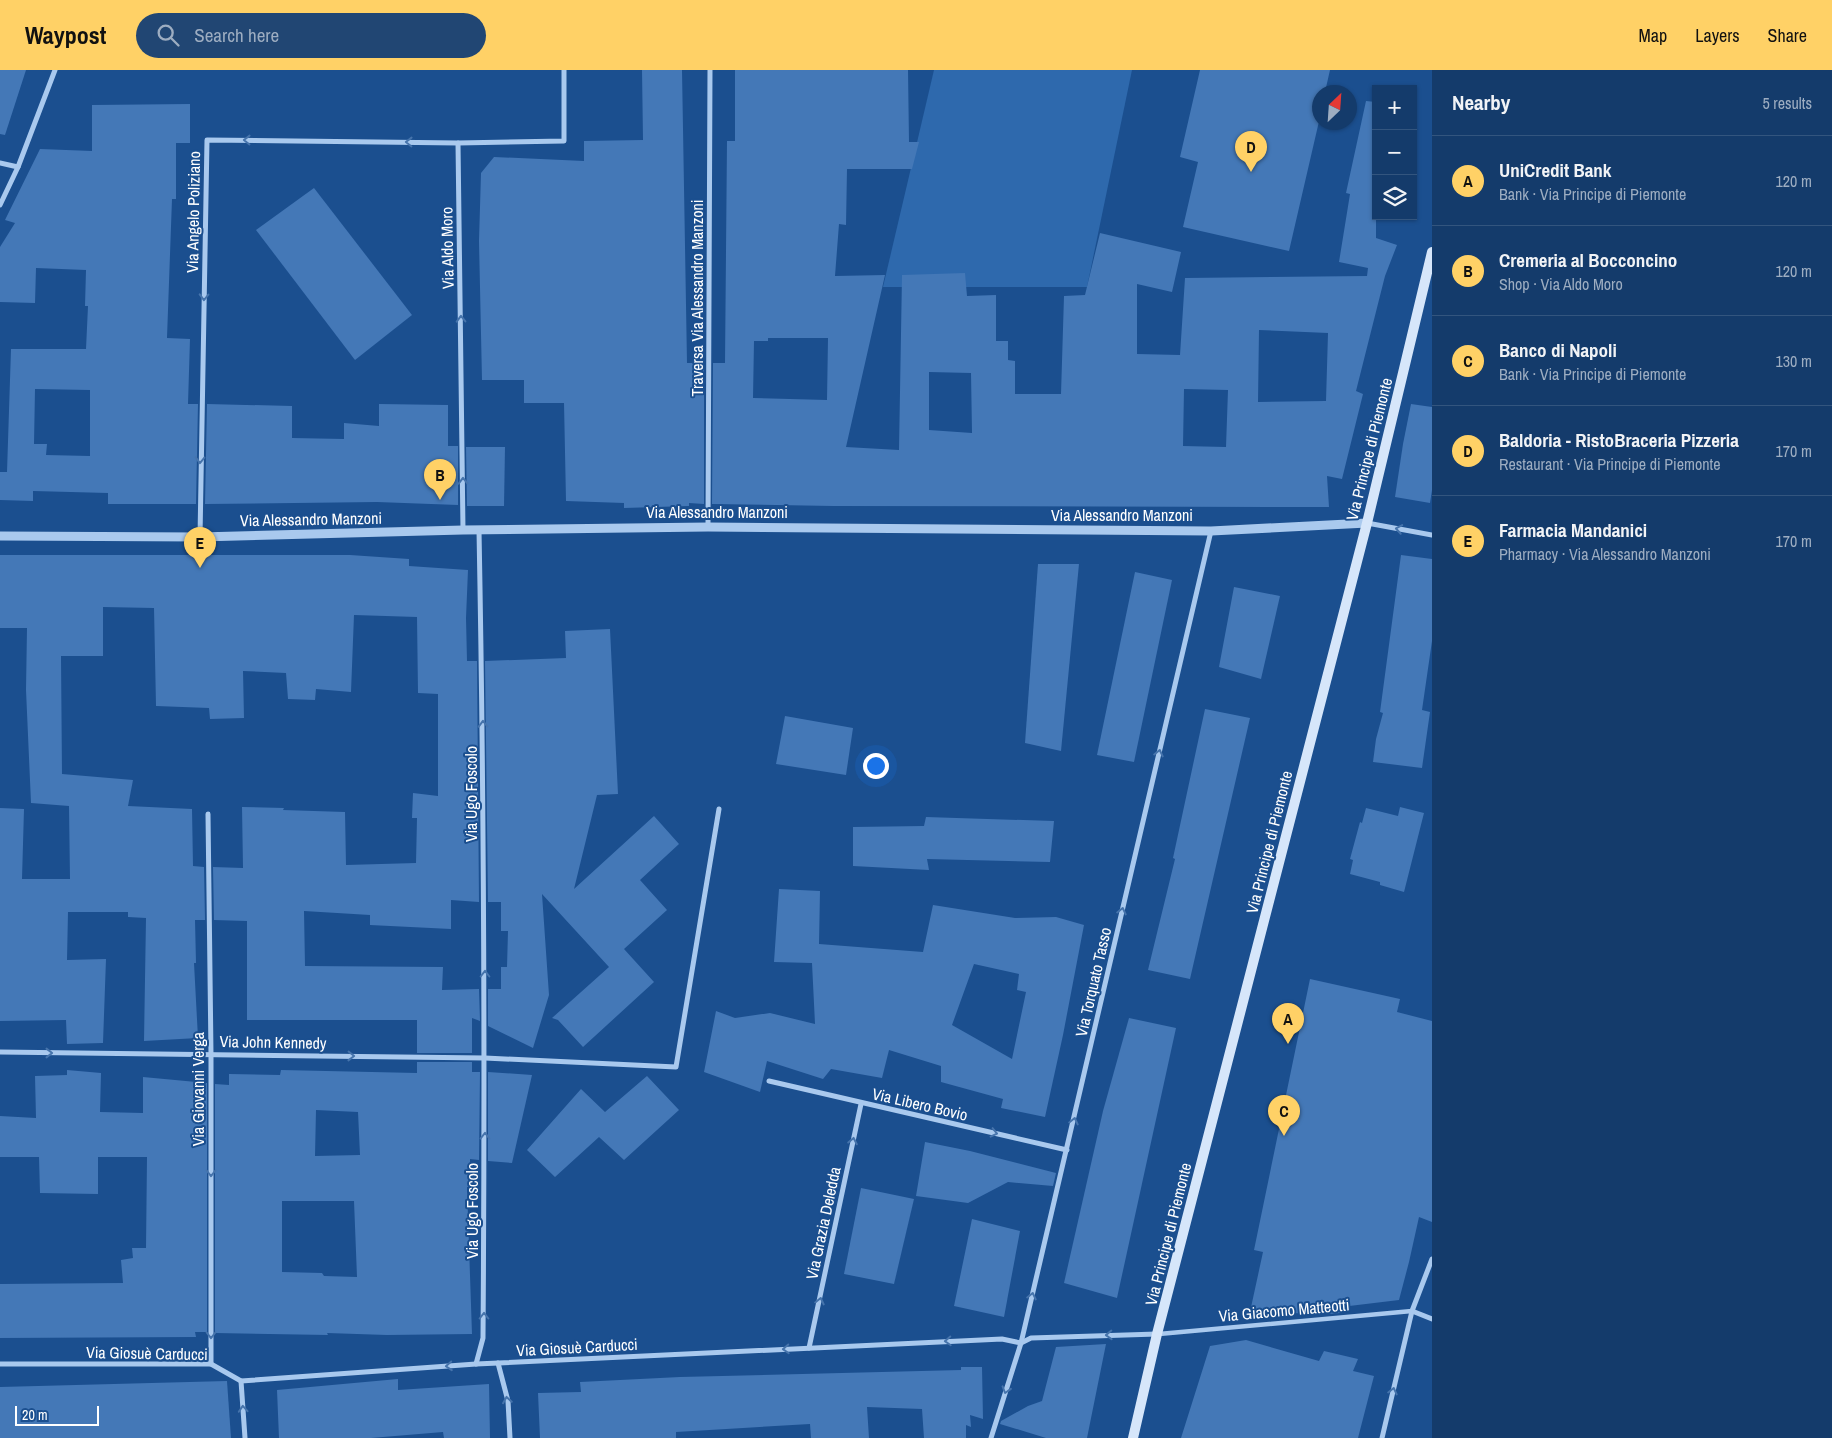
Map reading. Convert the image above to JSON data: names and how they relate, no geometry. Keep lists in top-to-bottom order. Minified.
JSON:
{"streets":{"main road":["Via Principe di Piemonte"],"street":["Via Angelo Poliziano","Via Aldo Moro","Traversa Via Alessandro Manzoni","Via Alessandro Manzoni","Via Ugo Foscolo","Via Torquato Tasso","Via John Kennedy","Via Giovanni Verga","Via Libero Bovio","Via Grazia Deledda","Via Giacomo Matteotti","Via Giosuè Carducci"]},"crossings":[["Via Angelo Poliziano","Via Aldo Moro"],["Via Angelo Poliziano","Via Alessandro Manzoni"],["Via Aldo Moro","Via Alessandro Manzoni"],["Traversa Via Alessandro Manzoni","Via Alessandro Manzoni"],["Via Principe di Piemonte","Via Alessandro Manzoni"],["Via Principe di Piemonte","Via Giacomo Matteotti"],["Via Principe di Piemonte","Via Giosuè Carducci"],["Via Alessandro Manzoni","Via Ugo Foscolo"],["Via Alessandro Manzoni","Via Torquato Tasso"],["Via Ugo Foscolo","Via John Kennedy"],["Via Ugo Foscolo","Via Giosuè Carducci"],["Via Torquato Tasso","Via Libero Bovio"],["Via Torquato Tasso","Via Giosuè Carducci"],["Via John Kennedy","Via Giovanni Verga"],["Via Giovanni Verga","Via Giosuè Carducci"],["Via Libero Bovio","Via Grazia Deledda"],["Via Grazia Deledda","Via Giosuè Carducci"],["Via Giacomo Matteotti","Via Giosuè Carducci"]],"one_way":["Via Aldo Moro","Via Ugo Foscolo","Via John Kennedy","Via Giovanni Verga","Via Libero Bovio","Via Grazia Deledda","Via Giosuè Carducci"],"scale_bar":"20 m","north":"top right","page":{"header":"Waypost","search":"Search here","nav":["Map","Layers","Share"],"heading":["Nearby","5 results"],"map_buttons":["+","−"],"pins":["D","B","E","A","C"],"list":[{"mark":"A","name":"UniCredit Bank","note":"Bank · Via Principe di Piemonte","value":"120 m"},{"mark":"B","name":"Cremeria al Bocconcino","note":"Shop · Via Aldo Moro","value":"120 m"},{"mark":"C","name":"Banco di Napoli","note":"Bank · Via Principe di Piemonte","value":"130 m"},{"mark":"D","name":"Baldoria - RistoBraceria Pizzeria","note":"Restaurant · Via Principe di Piemonte","value":"170 m"},{"mark":"E","name":"Farmacia Mandanici","note":"Pharmacy · Via Alessandro Manzoni","value":"170 m"}],"scale":"20 m"}}
